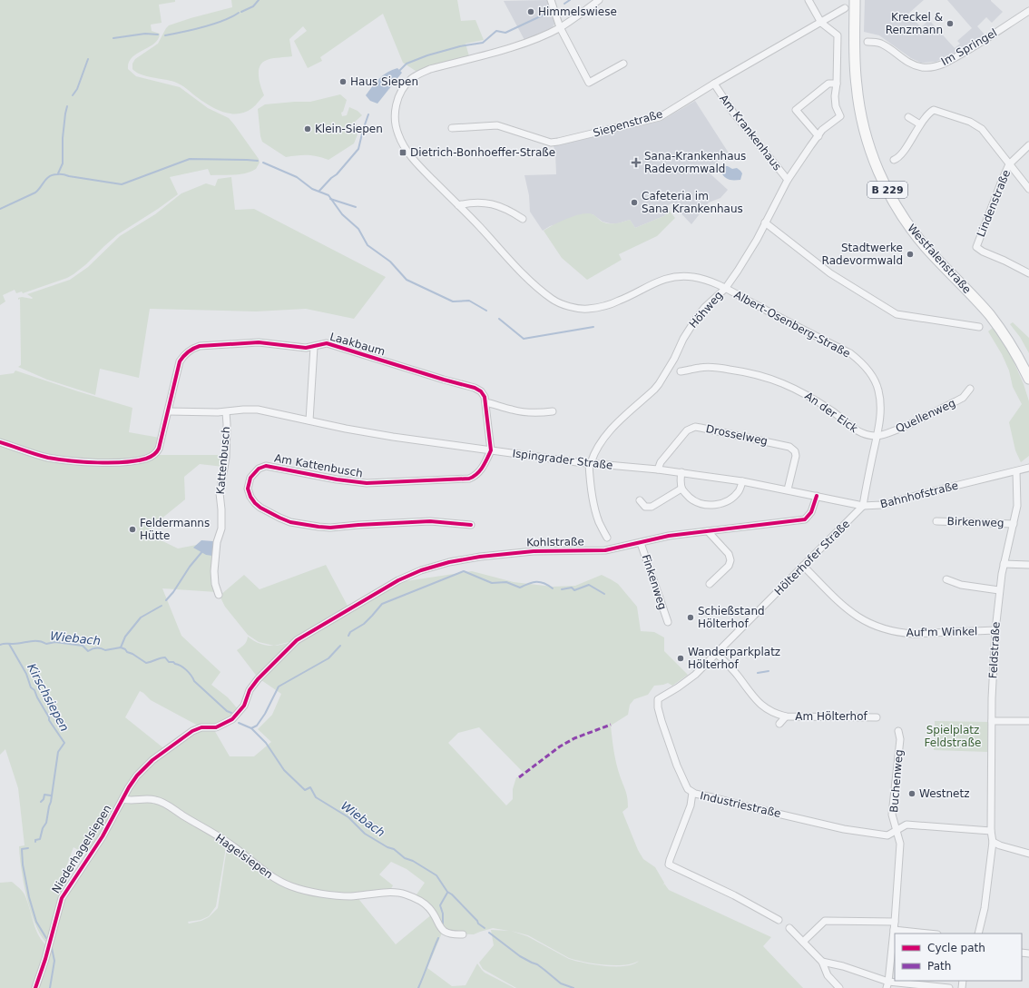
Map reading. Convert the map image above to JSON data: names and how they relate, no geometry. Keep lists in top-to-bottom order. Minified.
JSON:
{"streets":{"main road":["B 229","Westfalenstraße"],"street":["Im Springel","Siepenstraße","Am Krankenhaus","Lindenstraße","Höhweg","Albert-Osenberg-Straße","Laakbaum","An der Eick","Quellenweg","Drosselweg","Ispingrader Straße","Kattenbusch","Am Kattenbusch","Bahnhofstraße","Birkenweg","Kohlstraße","Hölterhofer Straße","Finkenweg","Auf'm Winkel","Feldstraße","Am Hölterhof","Buchenweg","Industriestraße","Niederhagelsiepen","Hagelsiepen"]},"crossings":[["Siepenstraße","Am Krankenhaus"],["Am Krankenhaus","Höhweg"],["Höhweg","Albert-Osenberg-Straße"],["Höhweg","Ispingrader Straße"],["Albert-Osenberg-Straße","An der Eick"],["Albert-Osenberg-Straße","Quellenweg"],["Albert-Osenberg-Straße","Bahnhofstraße"],["Albert-Osenberg-Straße","Hölterhofer Straße"],["Laakbaum","Ispingrader Straße"],["An der Eick","Quellenweg"],["Drosselweg","Ispingrader Straße"],["Ispingrader Straße","Kattenbusch"],["Ispingrader Straße","Am Kattenbusch"],["Ispingrader Straße","Bahnhofstraße"],["Ispingrader Straße","Kohlstraße"],["Bahnhofstraße","Kohlstraße"],["Bahnhofstraße","Hölterhofer Straße"],["Bahnhofstraße","Feldstraße"],["Birkenweg","Feldstraße"],["Kohlstraße","Finkenweg"],["Kohlstraße","Niederhagelsiepen"],["Hölterhofer Straße","Auf'm Winkel"],["Hölterhofer Straße","Am Hölterhof"],["Hölterhofer Straße","Industriestraße"],["Auf'm Winkel","Feldstraße"],["Feldstraße","Industriestraße"],["Buchenweg","Industriestraße"],["Niederhagelsiepen","Hagelsiepen"]],"water":["Wiebach","Kirschsiepen"],"parks":["Spielplatz Feldstraße"],"places":{"other":["Himmelswiese","Kreckel & Renzmann","Haus Siepen","Klein-Siepen","Cafeteria im Sana Krankenhaus","Stadtwerke Radevormwald","Feldermanns Hütte","Schießstand Hölterhof","Wanderparkplatz Hölterhof","Westnetz"],"transit":["Dietrich-Bonhoeffer-Straße"],"health":["Sana-Krankenhaus Radevormwald"]},"legend":["Cycle path","Path"]}
